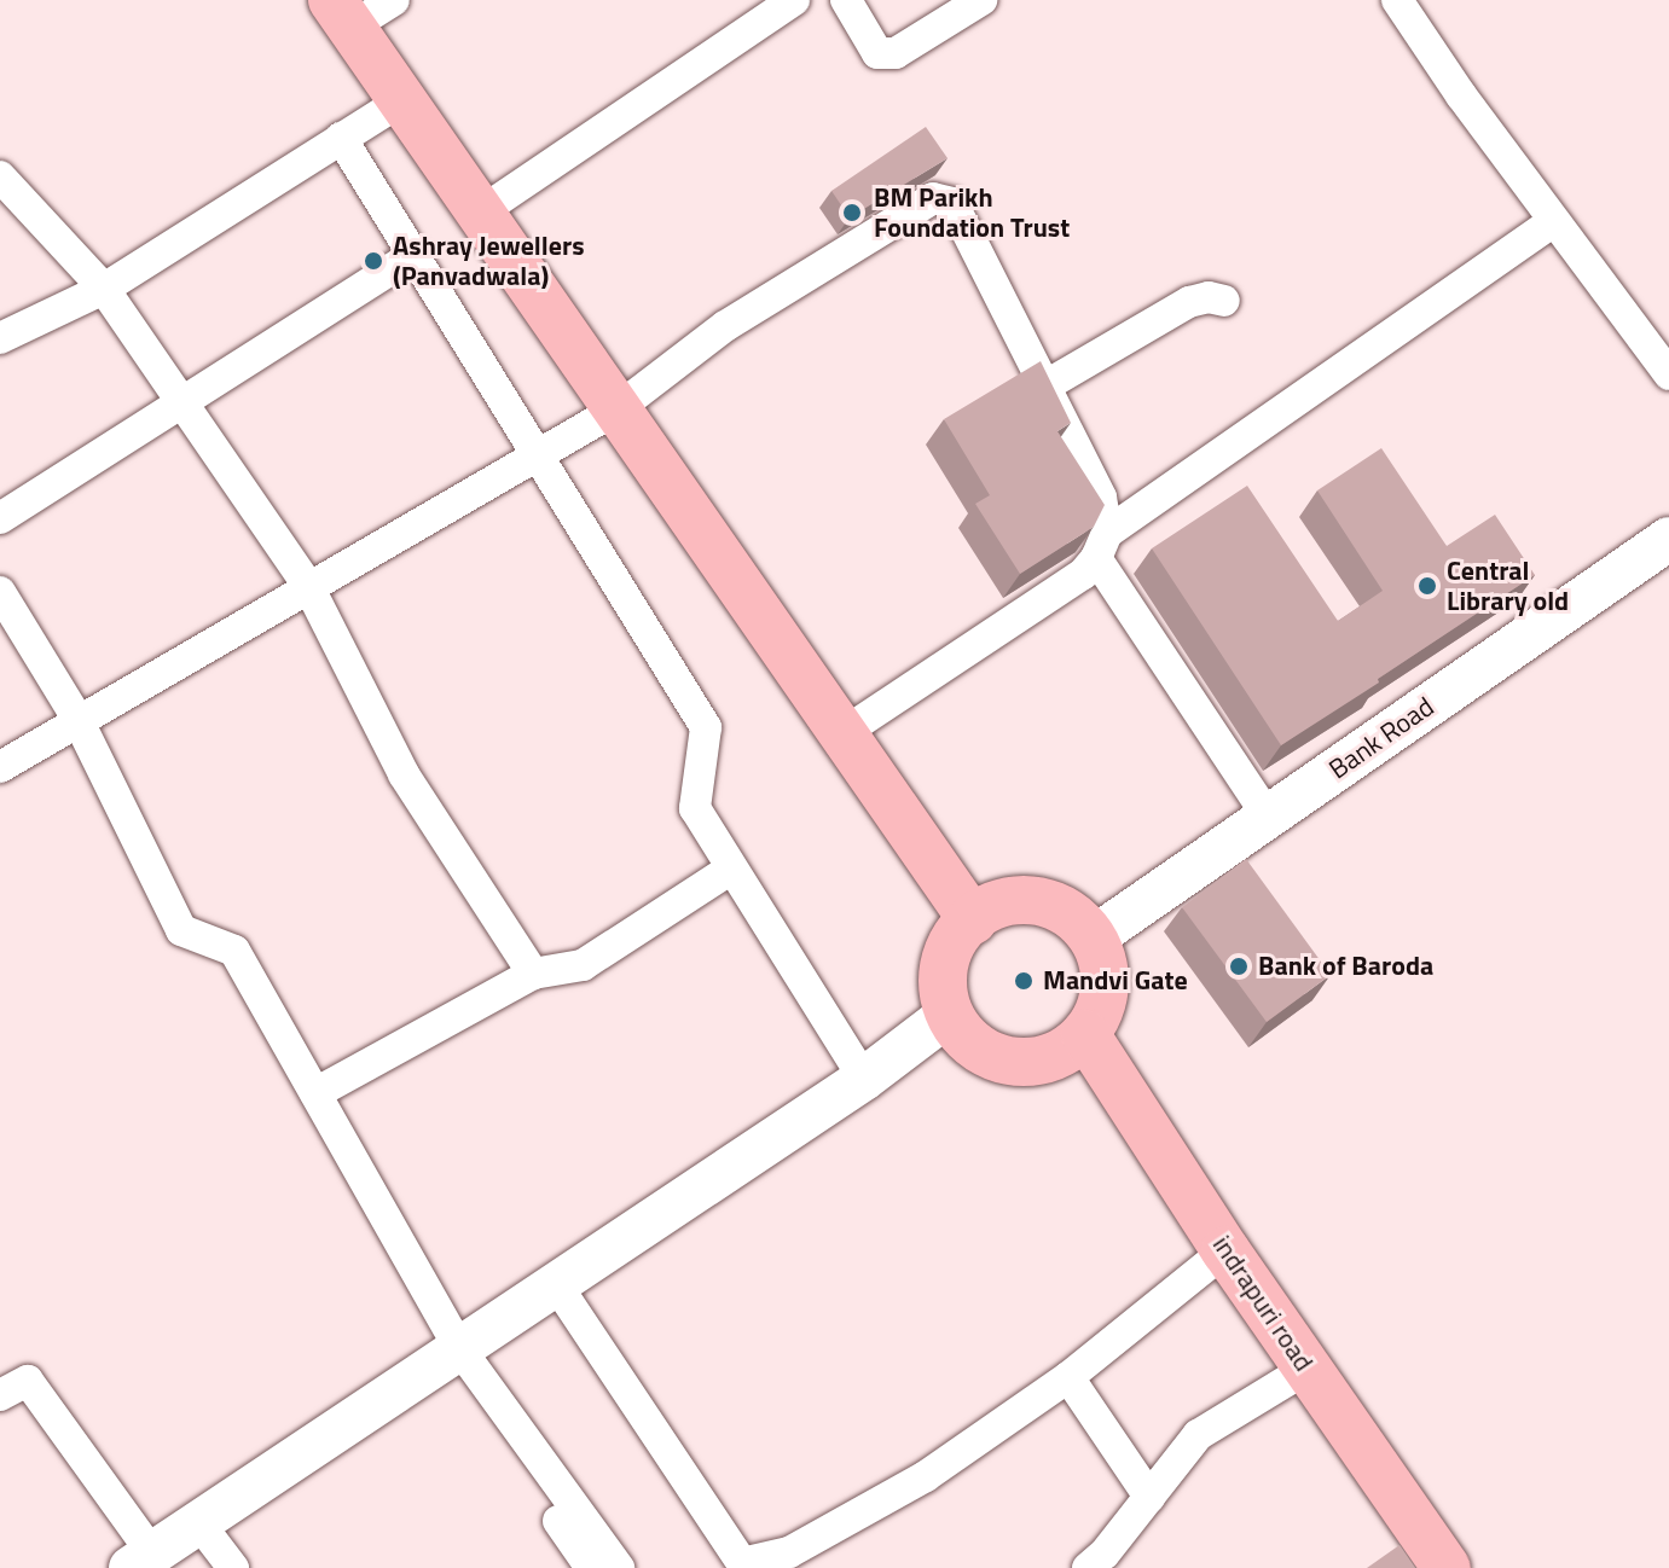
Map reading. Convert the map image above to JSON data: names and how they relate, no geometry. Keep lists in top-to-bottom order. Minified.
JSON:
{"streets":{"main road":["Bank Road","indrapuri road"]},"crossings":[["Bank Road","indrapuri road"]],"places":["BM Parikh Foundation Trust","Ashray Jewellers (Panvadwala)","Central Library old","Bank of Baroda","Mandvi Gate"]}
